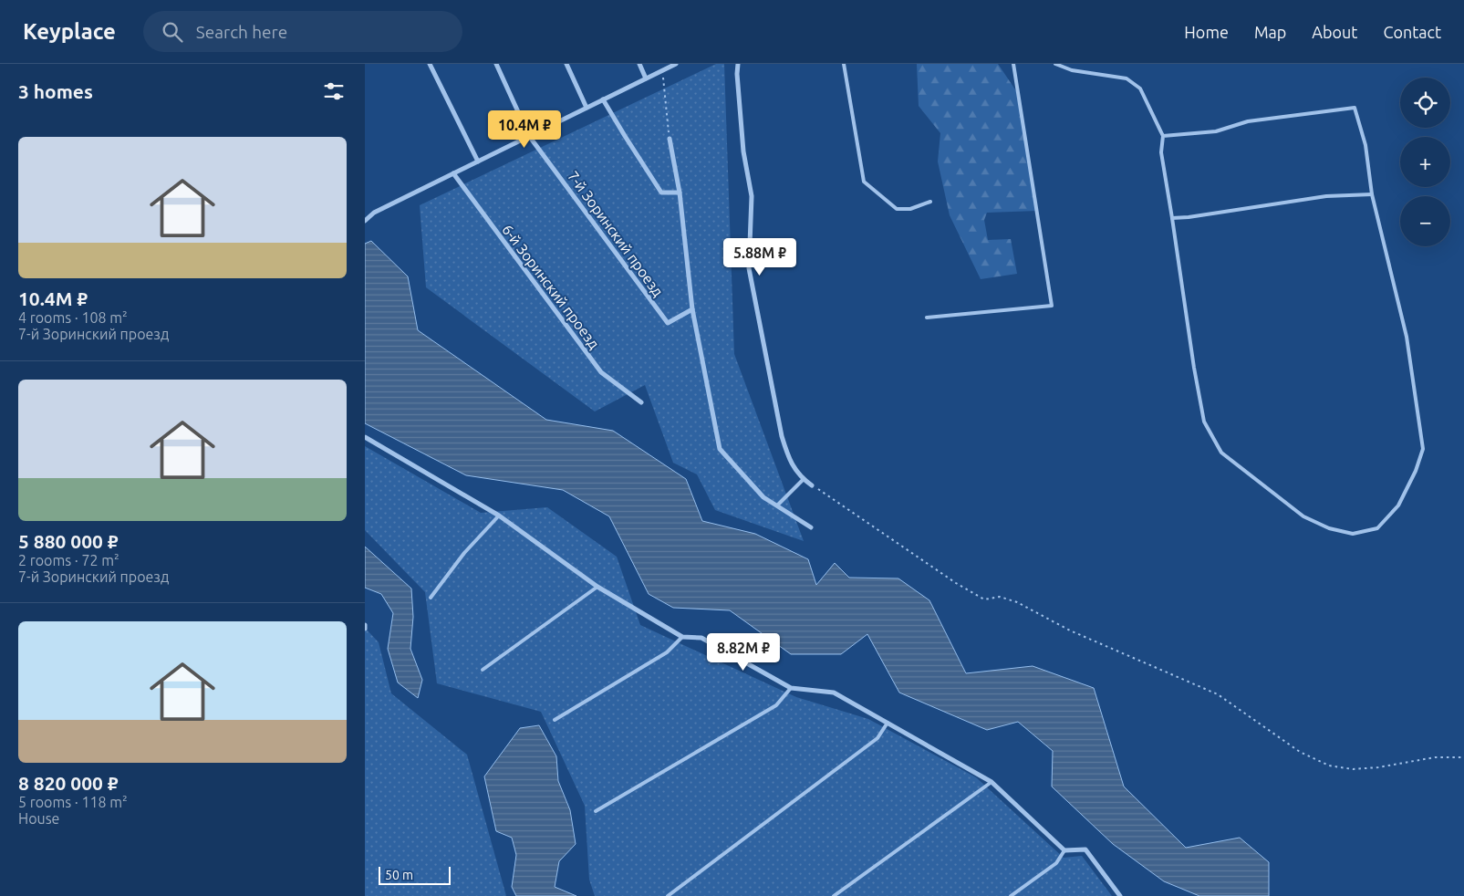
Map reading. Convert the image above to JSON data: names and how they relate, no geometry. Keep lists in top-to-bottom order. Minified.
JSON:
{"streets":{"street":["7-й Зоринский проезд","6-й Зоринский проезд"]},"scale_bar":"50 m","page":{"header":"Keyplace","search":"Search here","nav":["Home","Map","About","Contact"],"heading":"3 homes","map_buttons":["+","−"],"price":["10.4M ₽","5.88M ₽","8.82M ₽"],"list":[{"name":"10.4M ₽","note":"4 rooms · 108 m² · 7-й Зоринский проезд"},{"name":"5 880 000 ₽","note":"2 rooms · 72 m² · 7-й Зоринский проезд"},{"name":"8 820 000 ₽","note":"5 rooms · 118 m² · House"}],"scale":"50 m"}}
